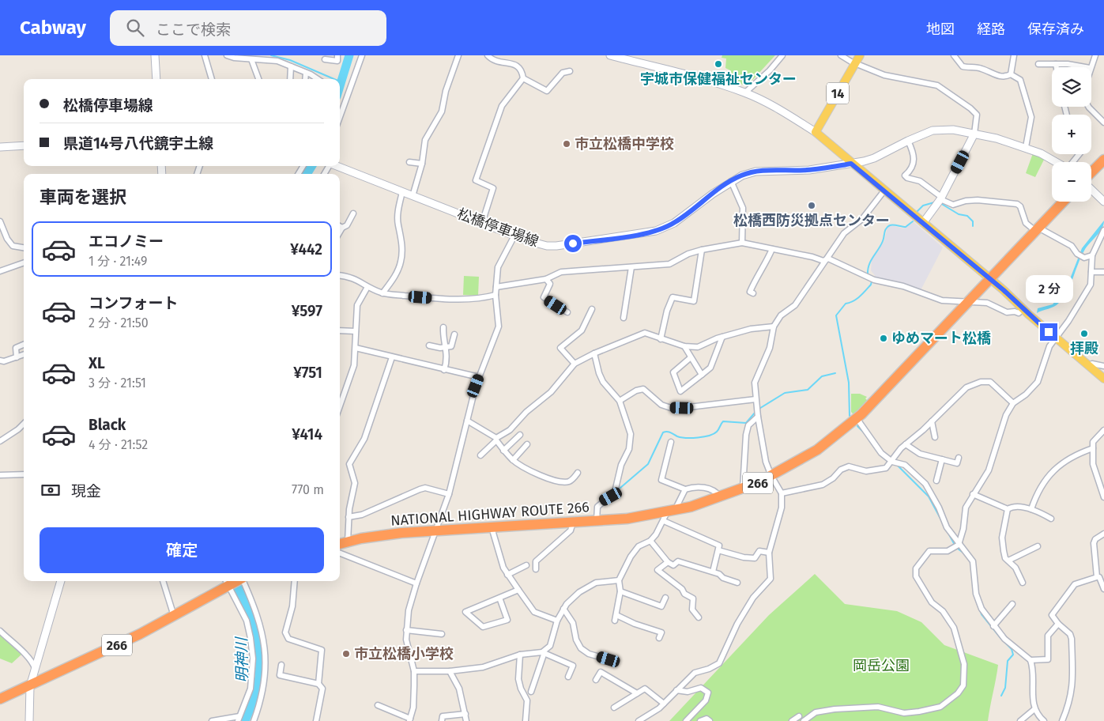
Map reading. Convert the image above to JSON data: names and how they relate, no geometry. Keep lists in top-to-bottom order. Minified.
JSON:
{"streets":{"highway":["266","NATIONAL HIGHWAY ROUTE 266"],"main road":["14","松橋停車場線"]},"water":["明神川"],"parks":["岡岳公園"],"places":["宇城市保健福祉センター","市立松橋中学校","松橋西防災拠点センター","拝殿","ゆめマート松橋","市立松橋小学校"],"page":{"header":"Cabway","search":"ここで検索","nav":["地図","経路","保存済み"],"map_buttons":["+","−"],"banner":["松橋停車場線","県道14号八代鏡宇土線"],"heading":"車両を選択","list":[{"name":"エコノミー","note":"1 分 · 21:49","value":"¥442"},{"name":"コンフォート","note":"2 分 · 21:50","value":"¥597"},{"name":"XL","note":"3 分 · 21:51","value":"¥751"},{"name":"Black","note":"4 分 · 21:52","value":"¥414"}],"bubble":"2 分","pay":["現金","770 m"],"buttons":"確定"}}
